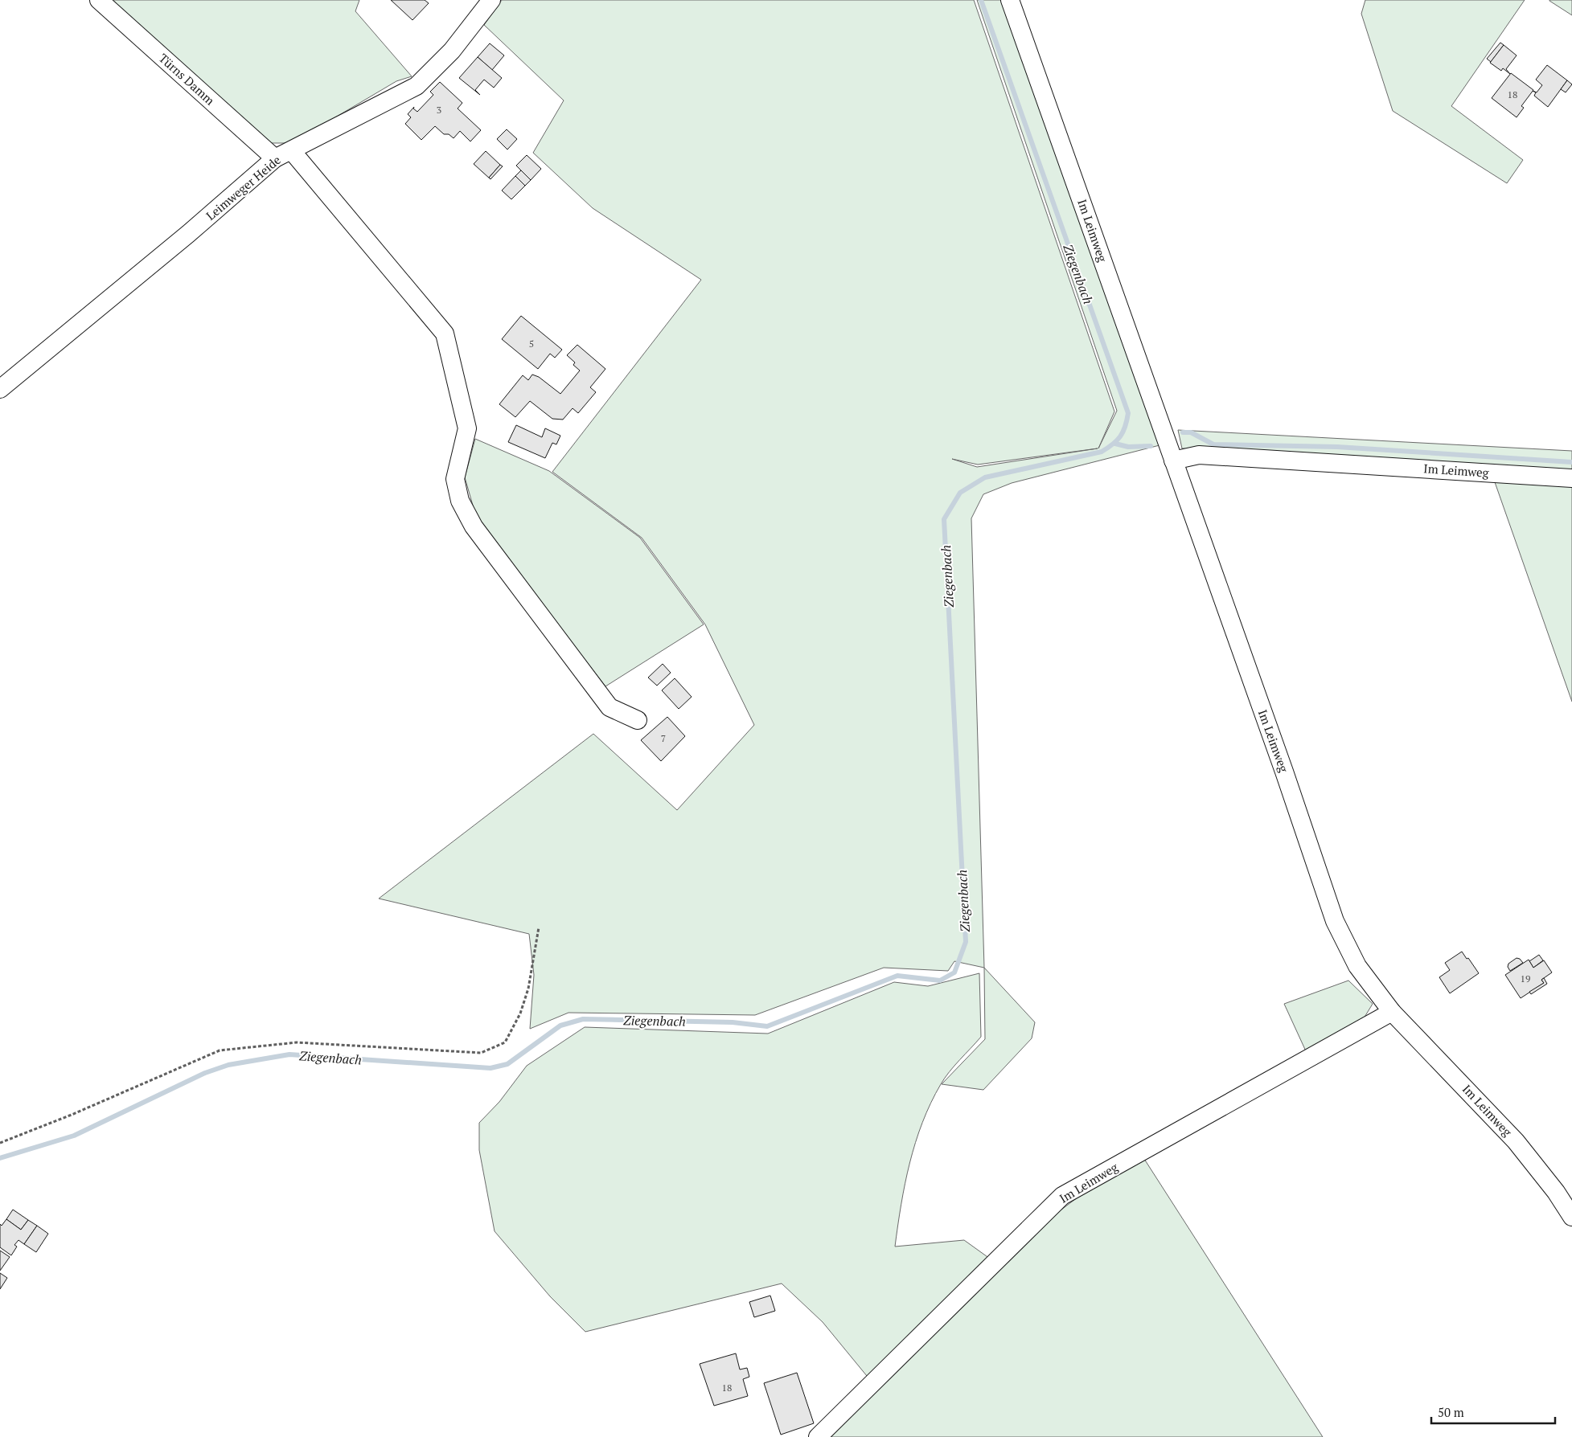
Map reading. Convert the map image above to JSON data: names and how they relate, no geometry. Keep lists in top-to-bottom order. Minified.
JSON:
{"streets":{"street":["Türns Damm","Leimweger Heide","Im Leimweg"]},"crossings":[["Türns Damm","Leimweger Heide"]],"water":["Ziegenbach"],"house_numbers":["18","3","5","7","19","18"],"scale_bar":"50 m"}
